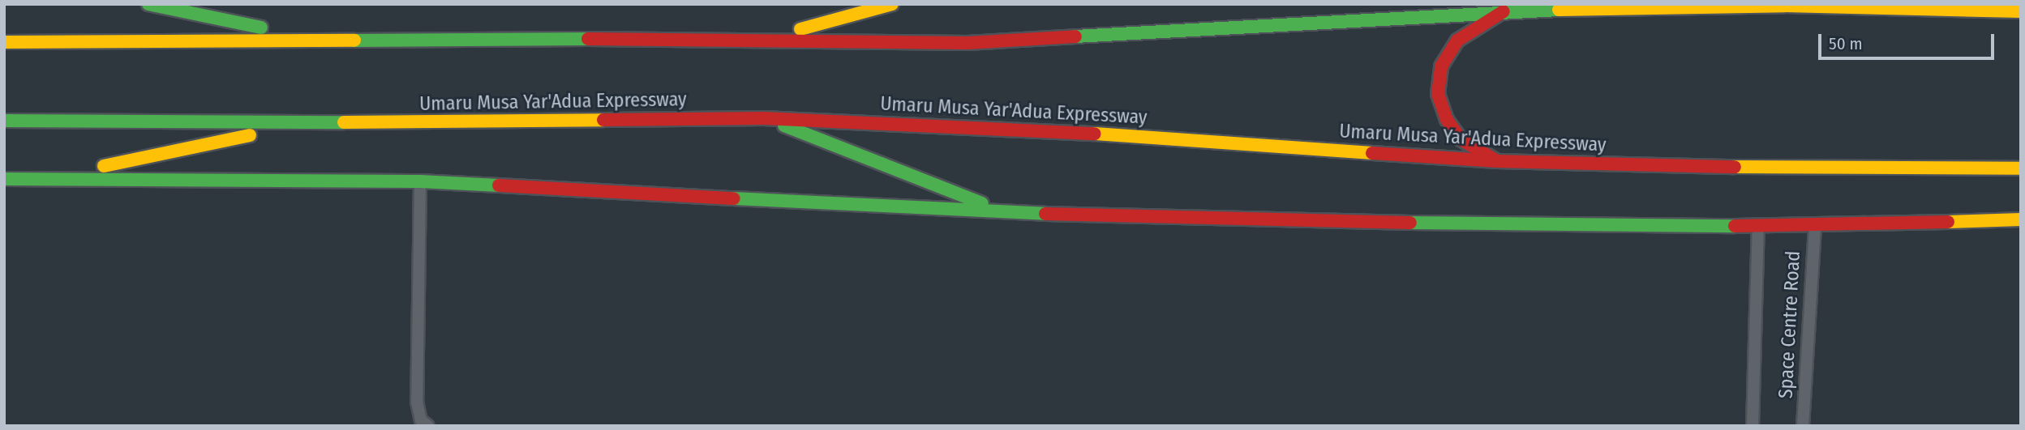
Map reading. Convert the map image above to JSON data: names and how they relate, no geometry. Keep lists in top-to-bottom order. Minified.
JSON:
{"streets":{"highway":["Umaru Musa Yar'Adua Expressway"],"lane":["Space Centre Road"]},"scale_bar":"50 m"}
